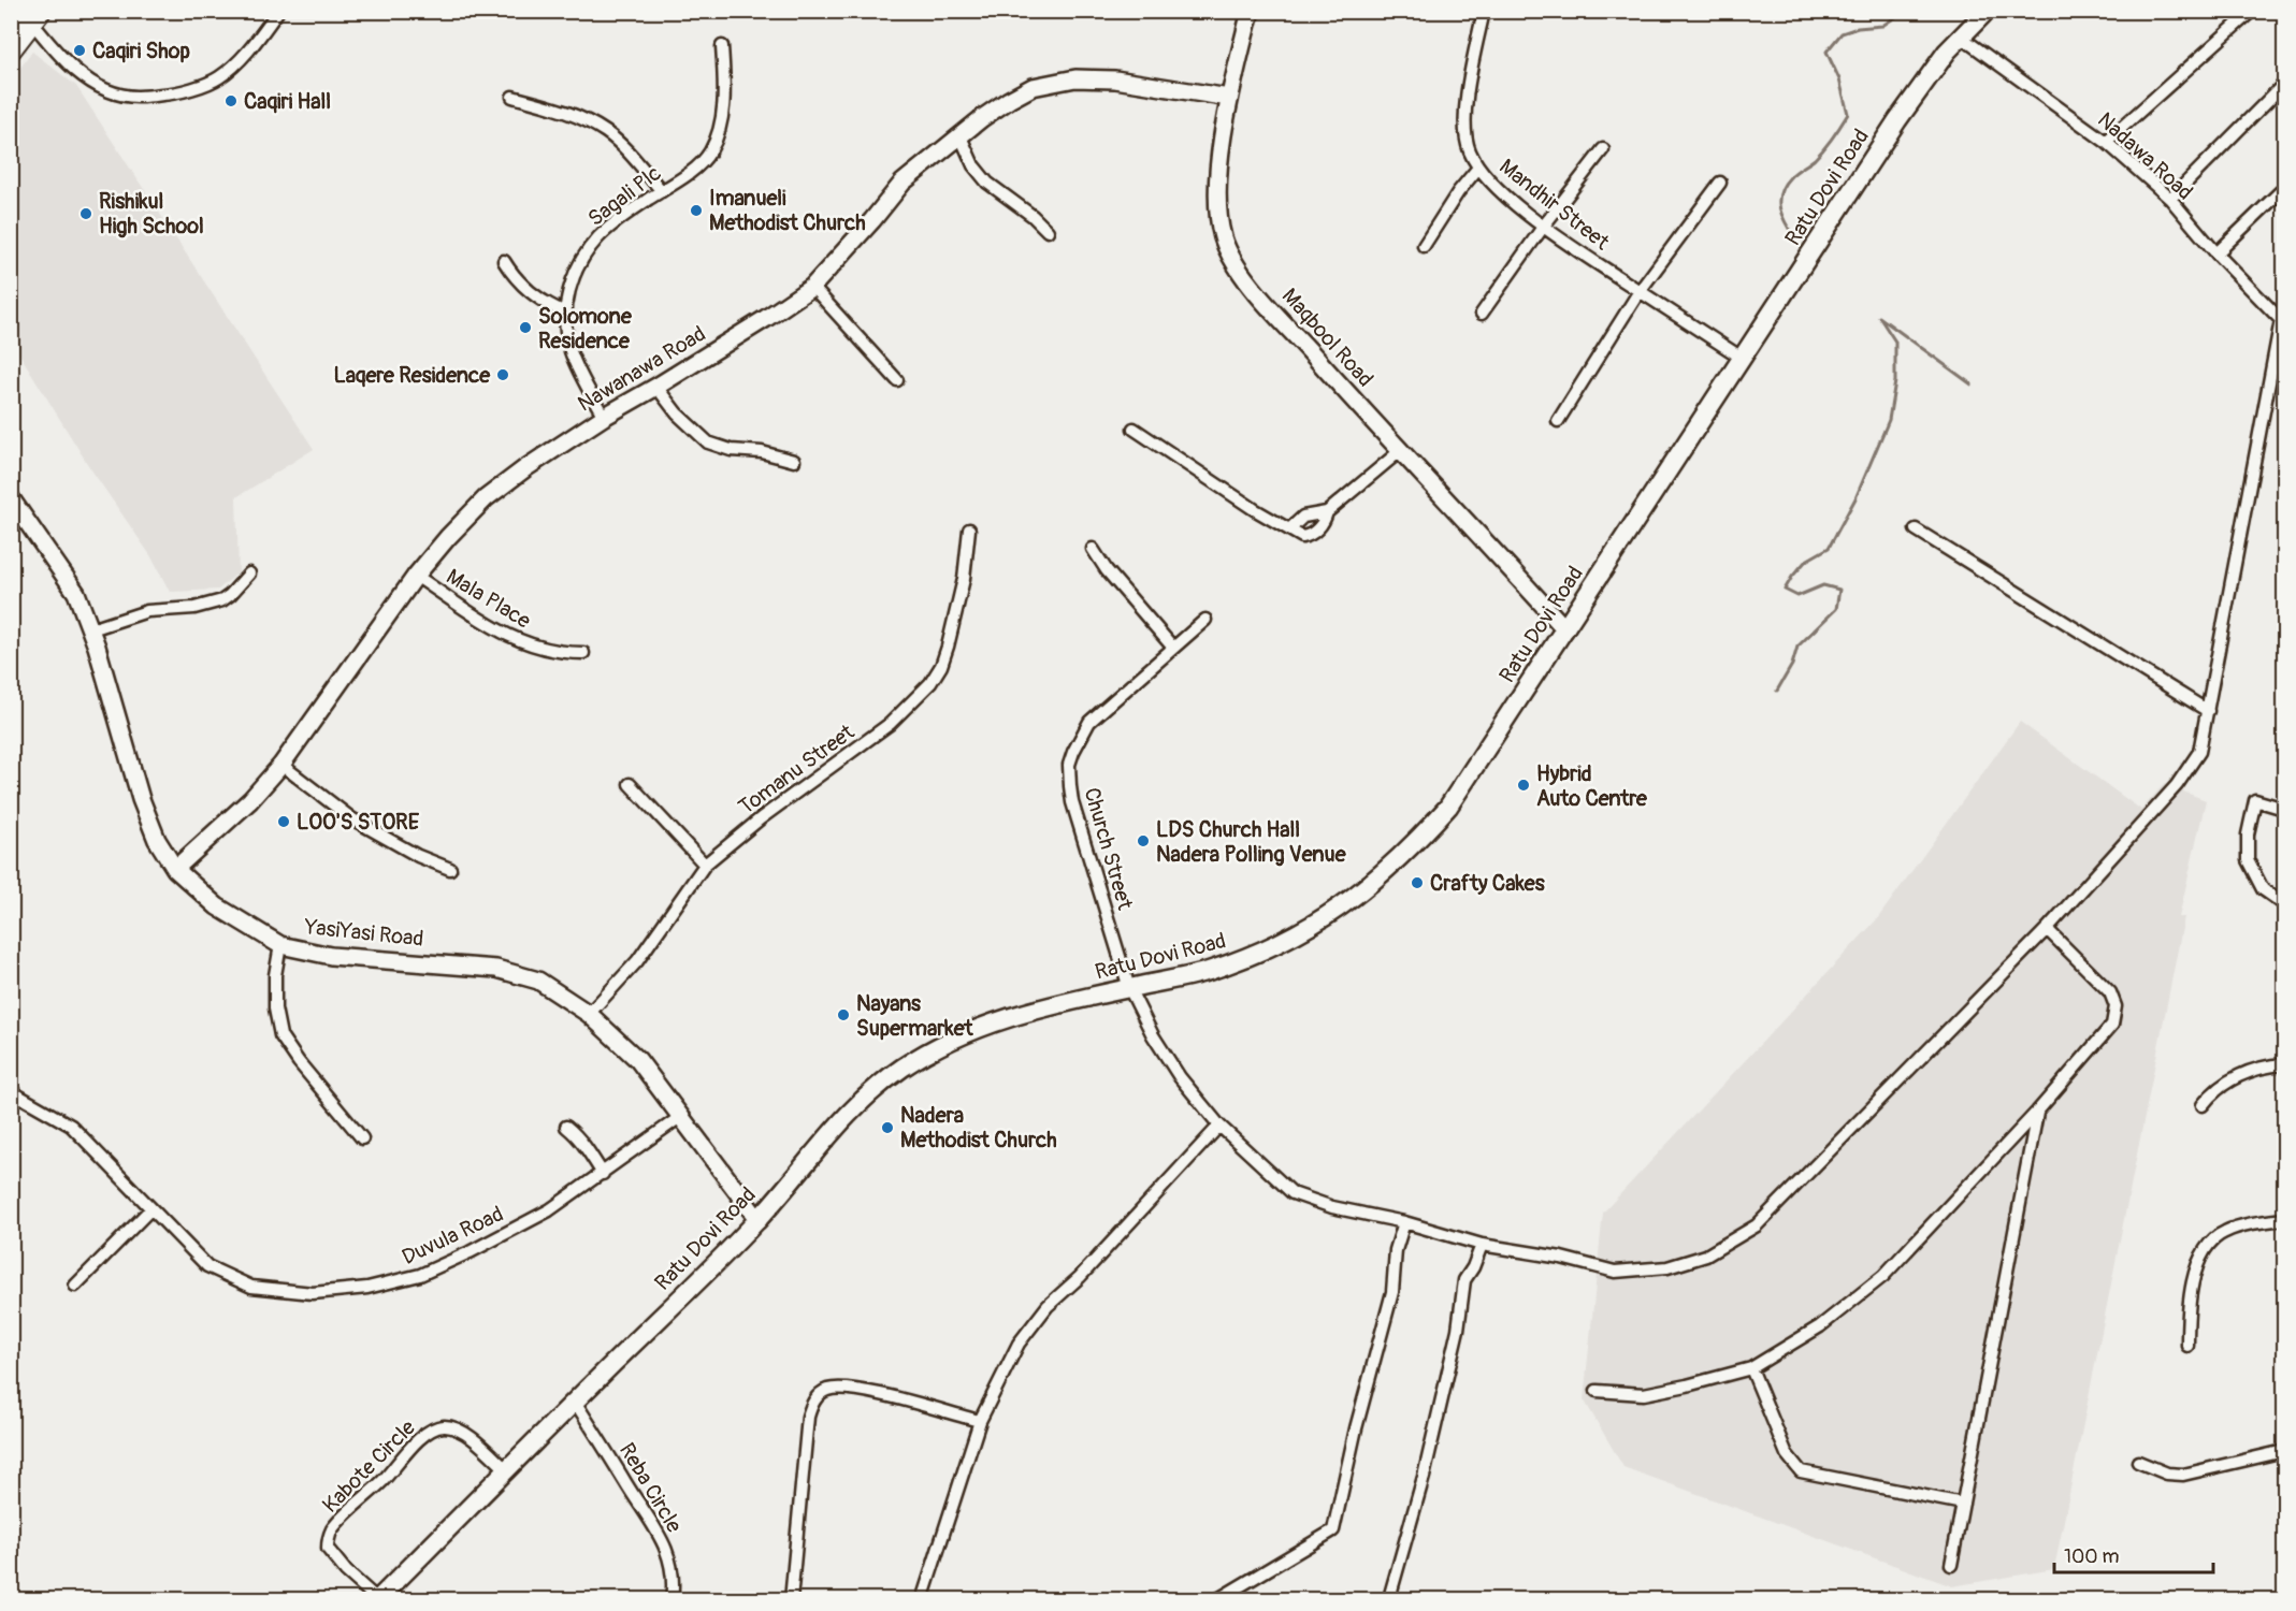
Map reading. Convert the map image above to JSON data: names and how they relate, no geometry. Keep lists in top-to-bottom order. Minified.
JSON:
{"streets":{"main road":["Ratu Dovi Road"],"street":["Nadawa Road","Sagali Plc","Mandhir Street","Maqbool Road","Nawanawa Road","Mala Place","Tomanu Street","Church Street","YasiYasi Road","Duvula Road","Kabote Circle","Reba Circle"]},"crossings":[["Nadawa Road","Ratu Dovi Road"],["Nadawa Road","Church Street"],["Ratu Dovi Road","Mandhir Street"],["Ratu Dovi Road","Maqbool Road"],["Ratu Dovi Road","Church Street"],["Ratu Dovi Road","YasiYasi Road"],["Ratu Dovi Road","Kabote Circle"],["Ratu Dovi Road","Reba Circle"],["Sagali Plc","Nawanawa Road"],["Maqbool Road","Nawanawa Road"],["Nawanawa Road","Mala Place"],["Nawanawa Road","YasiYasi Road"],["Tomanu Street","YasiYasi Road"],["YasiYasi Road","Duvula Road"]],"places":["Caqiri Shop","Caqiri Hall","Imanueli Methodist Church","Rishikul High School","Solomone Residence","Laqere Residence","Hybrid Auto Centre","LOO'S STORE","LDS Church Hall Nadera Polling Venue","Crafty Cakes","Nayans Supermarket","Nadera Methodist Church"],"scale_bar":"100 m"}
